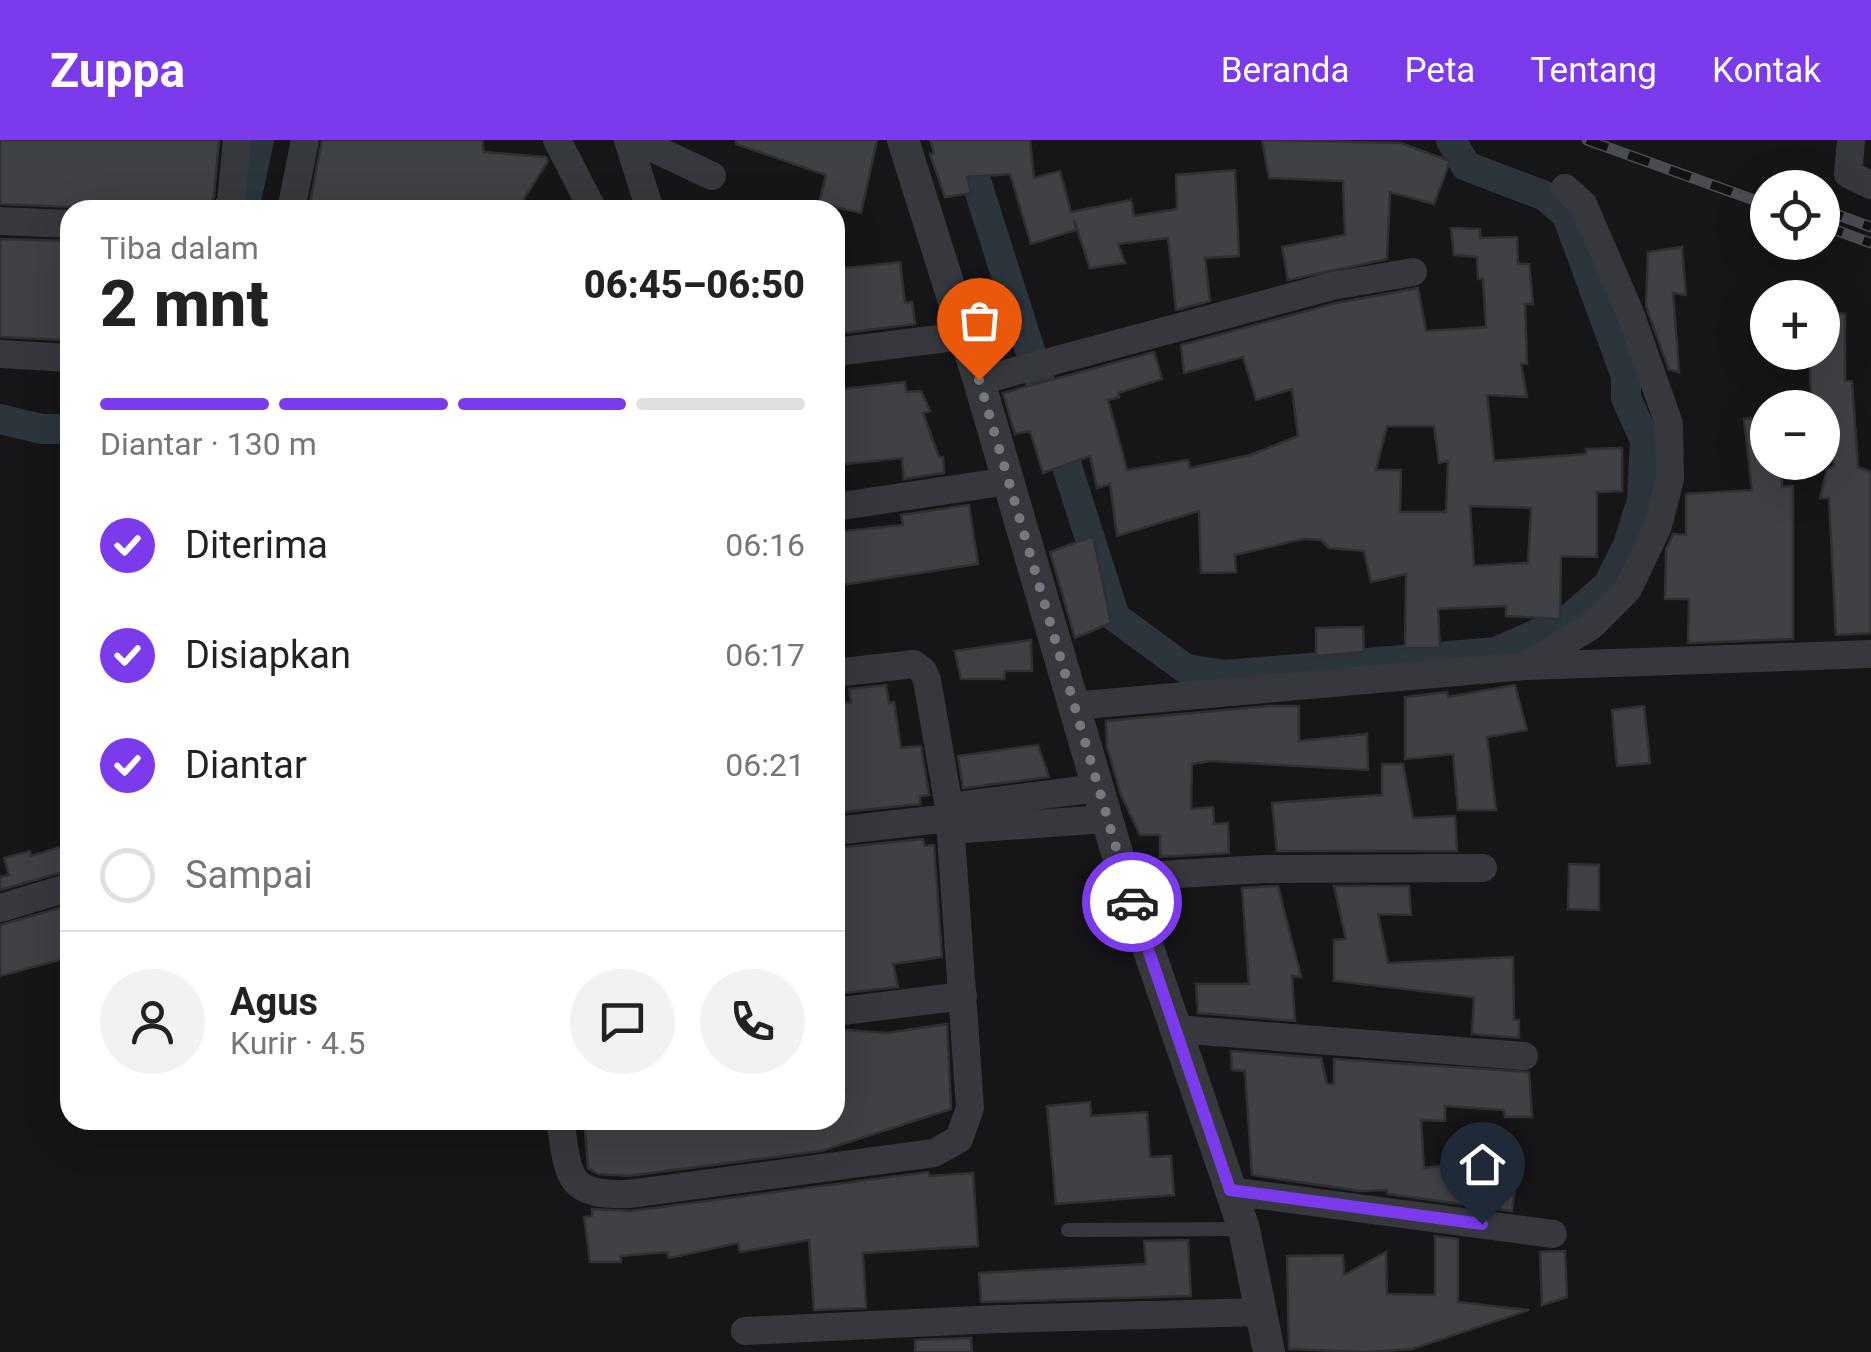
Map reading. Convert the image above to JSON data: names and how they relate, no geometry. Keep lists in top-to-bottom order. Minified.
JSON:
{"page":{"header":"Zuppa","nav":["Beranda","Peta","Tentang","Kontak"],"map_buttons":["+","−"],"heading":["2 mnt","Tiba dalam","06:45–06:50"],"panel":["Agus","Kurir · 4.5"],"bar":"Diantar · 130 m","list":[["Diterima","06:16"],["Disiapkan","06:17"],["Diantar","06:21"],"Sampai"]}}
